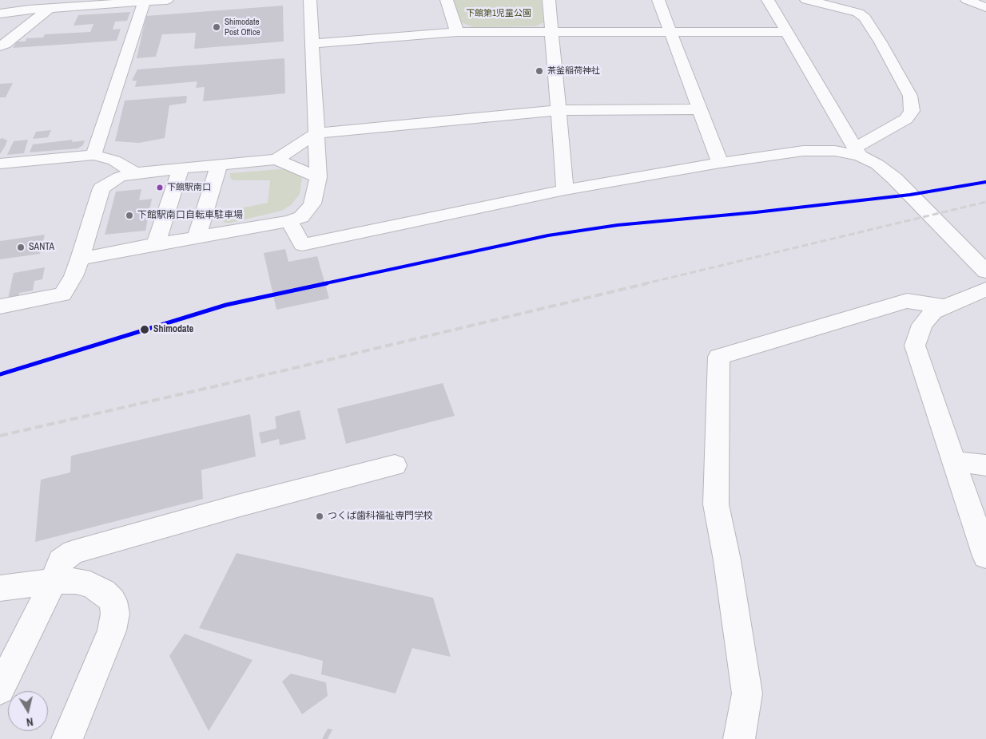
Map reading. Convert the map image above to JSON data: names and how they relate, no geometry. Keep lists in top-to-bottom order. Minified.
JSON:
{"parks":["下館第1児童公園"],"places":["Shimodate Post Office","茶釜稲荷神社","下館駅南口","下館駅南口自転車駐車場","SANTA","Shimodate","つくば歯科福祉専門学校"],"north":"bottom"}
